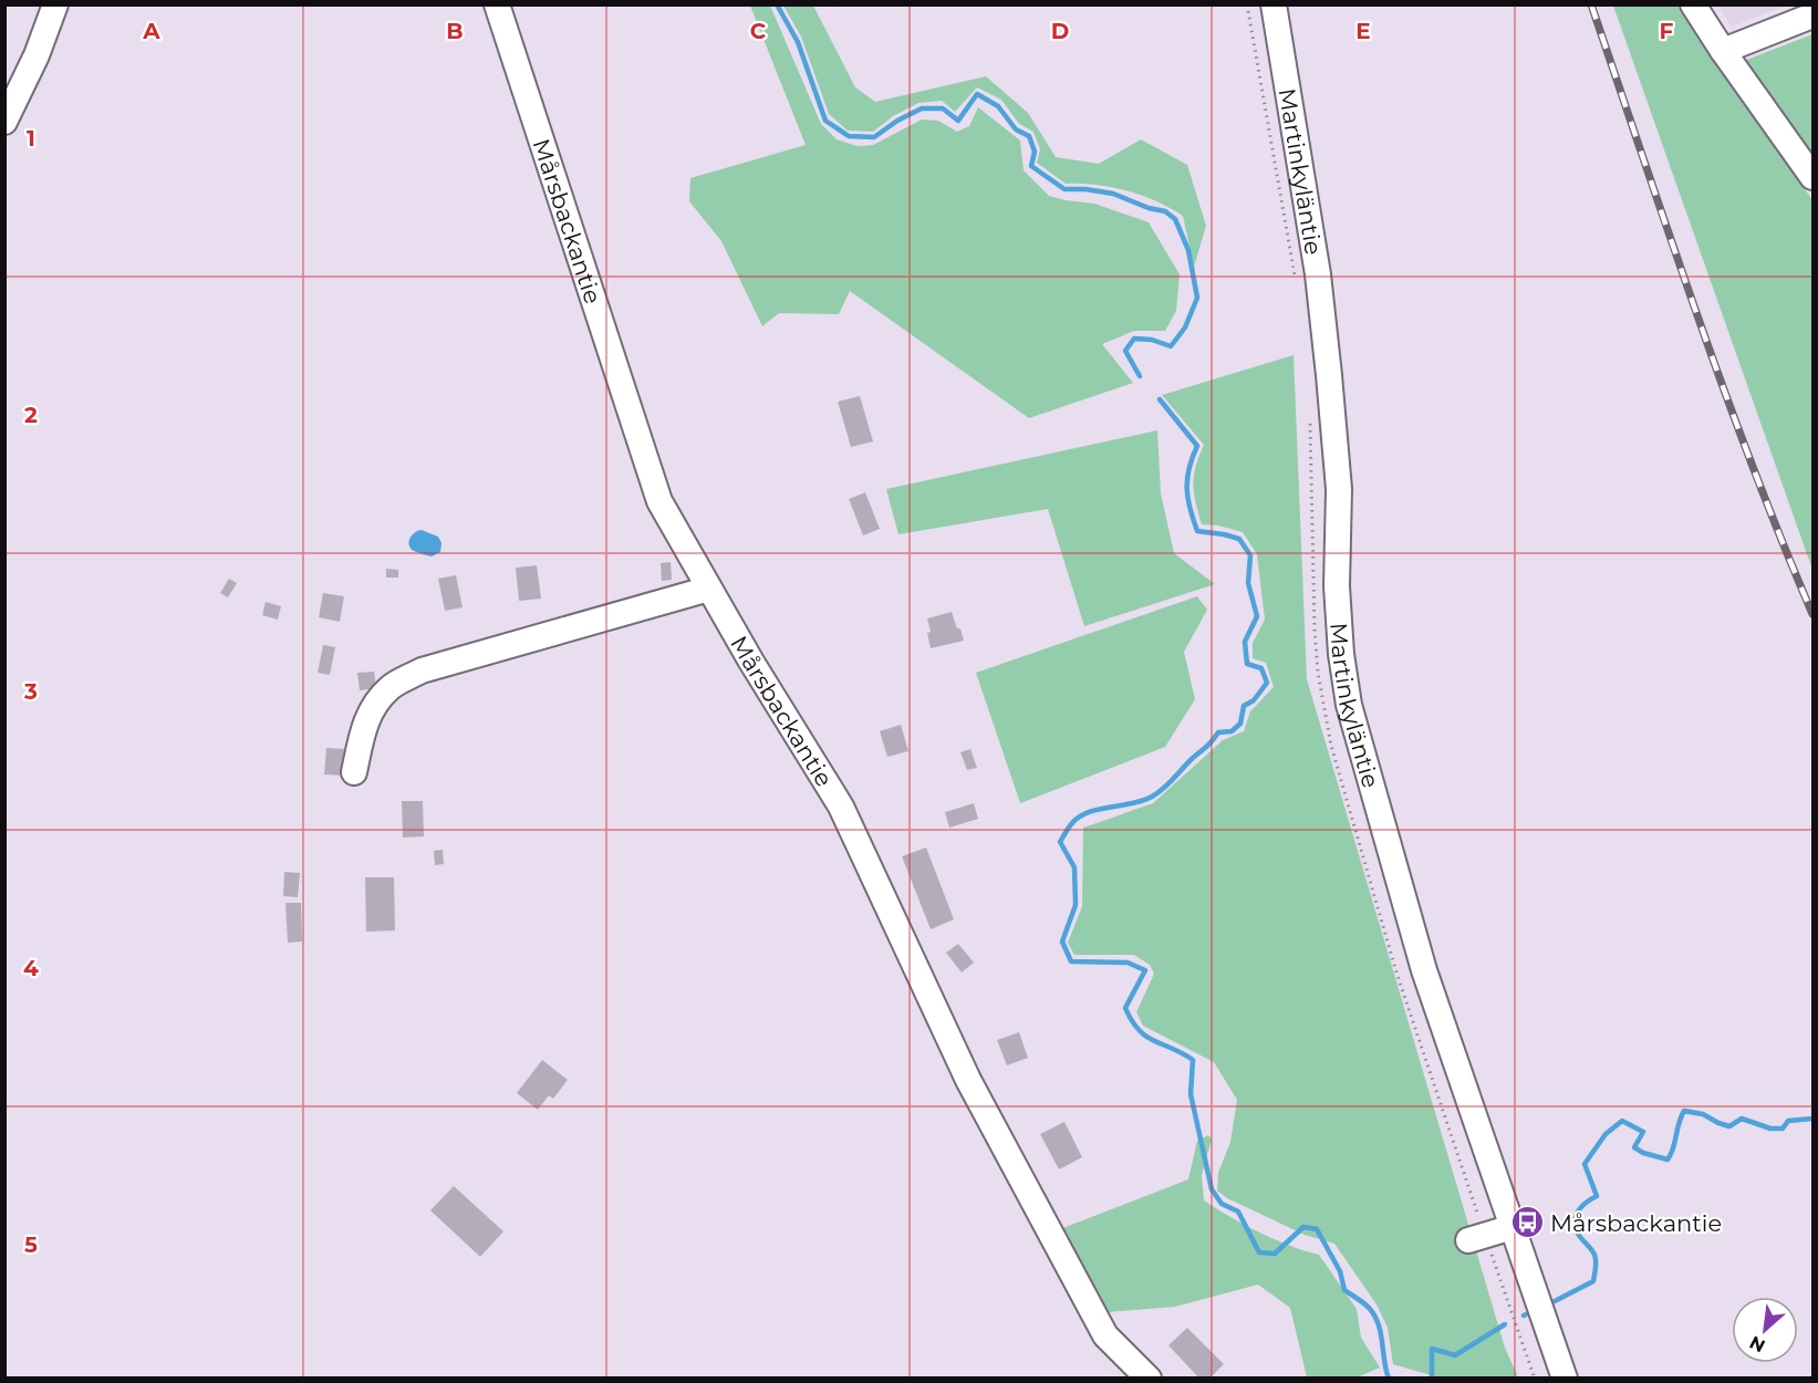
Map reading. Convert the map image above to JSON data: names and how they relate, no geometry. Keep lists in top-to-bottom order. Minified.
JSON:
{"streets":{"street":["Martinkyläntie","Mårsbackantie"]},"places":{"bus stop":["Mårsbackantie"]},"north":"bottom left","grid":{"columns":["A","B","C","D","E","F"],"rows":["1","2","3","4","5"]}}
